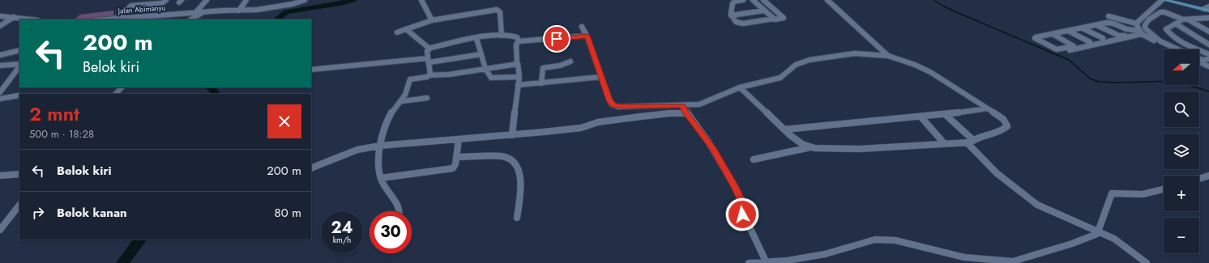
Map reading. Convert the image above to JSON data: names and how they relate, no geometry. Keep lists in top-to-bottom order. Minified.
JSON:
{"streets":{"street":["Jalan Abimanyu"]},"north":"left","page":{"turn":["200 m","Belok kiri"],"map_buttons":["+","−"],"heading":["2 mnt","500 m · 18:28"],"list":[{"name":"Belok kiri","value":"200 m"},{"name":"Belok kanan","value":"80 m"}],"speed":"24 km/h","limit":"30"}}
